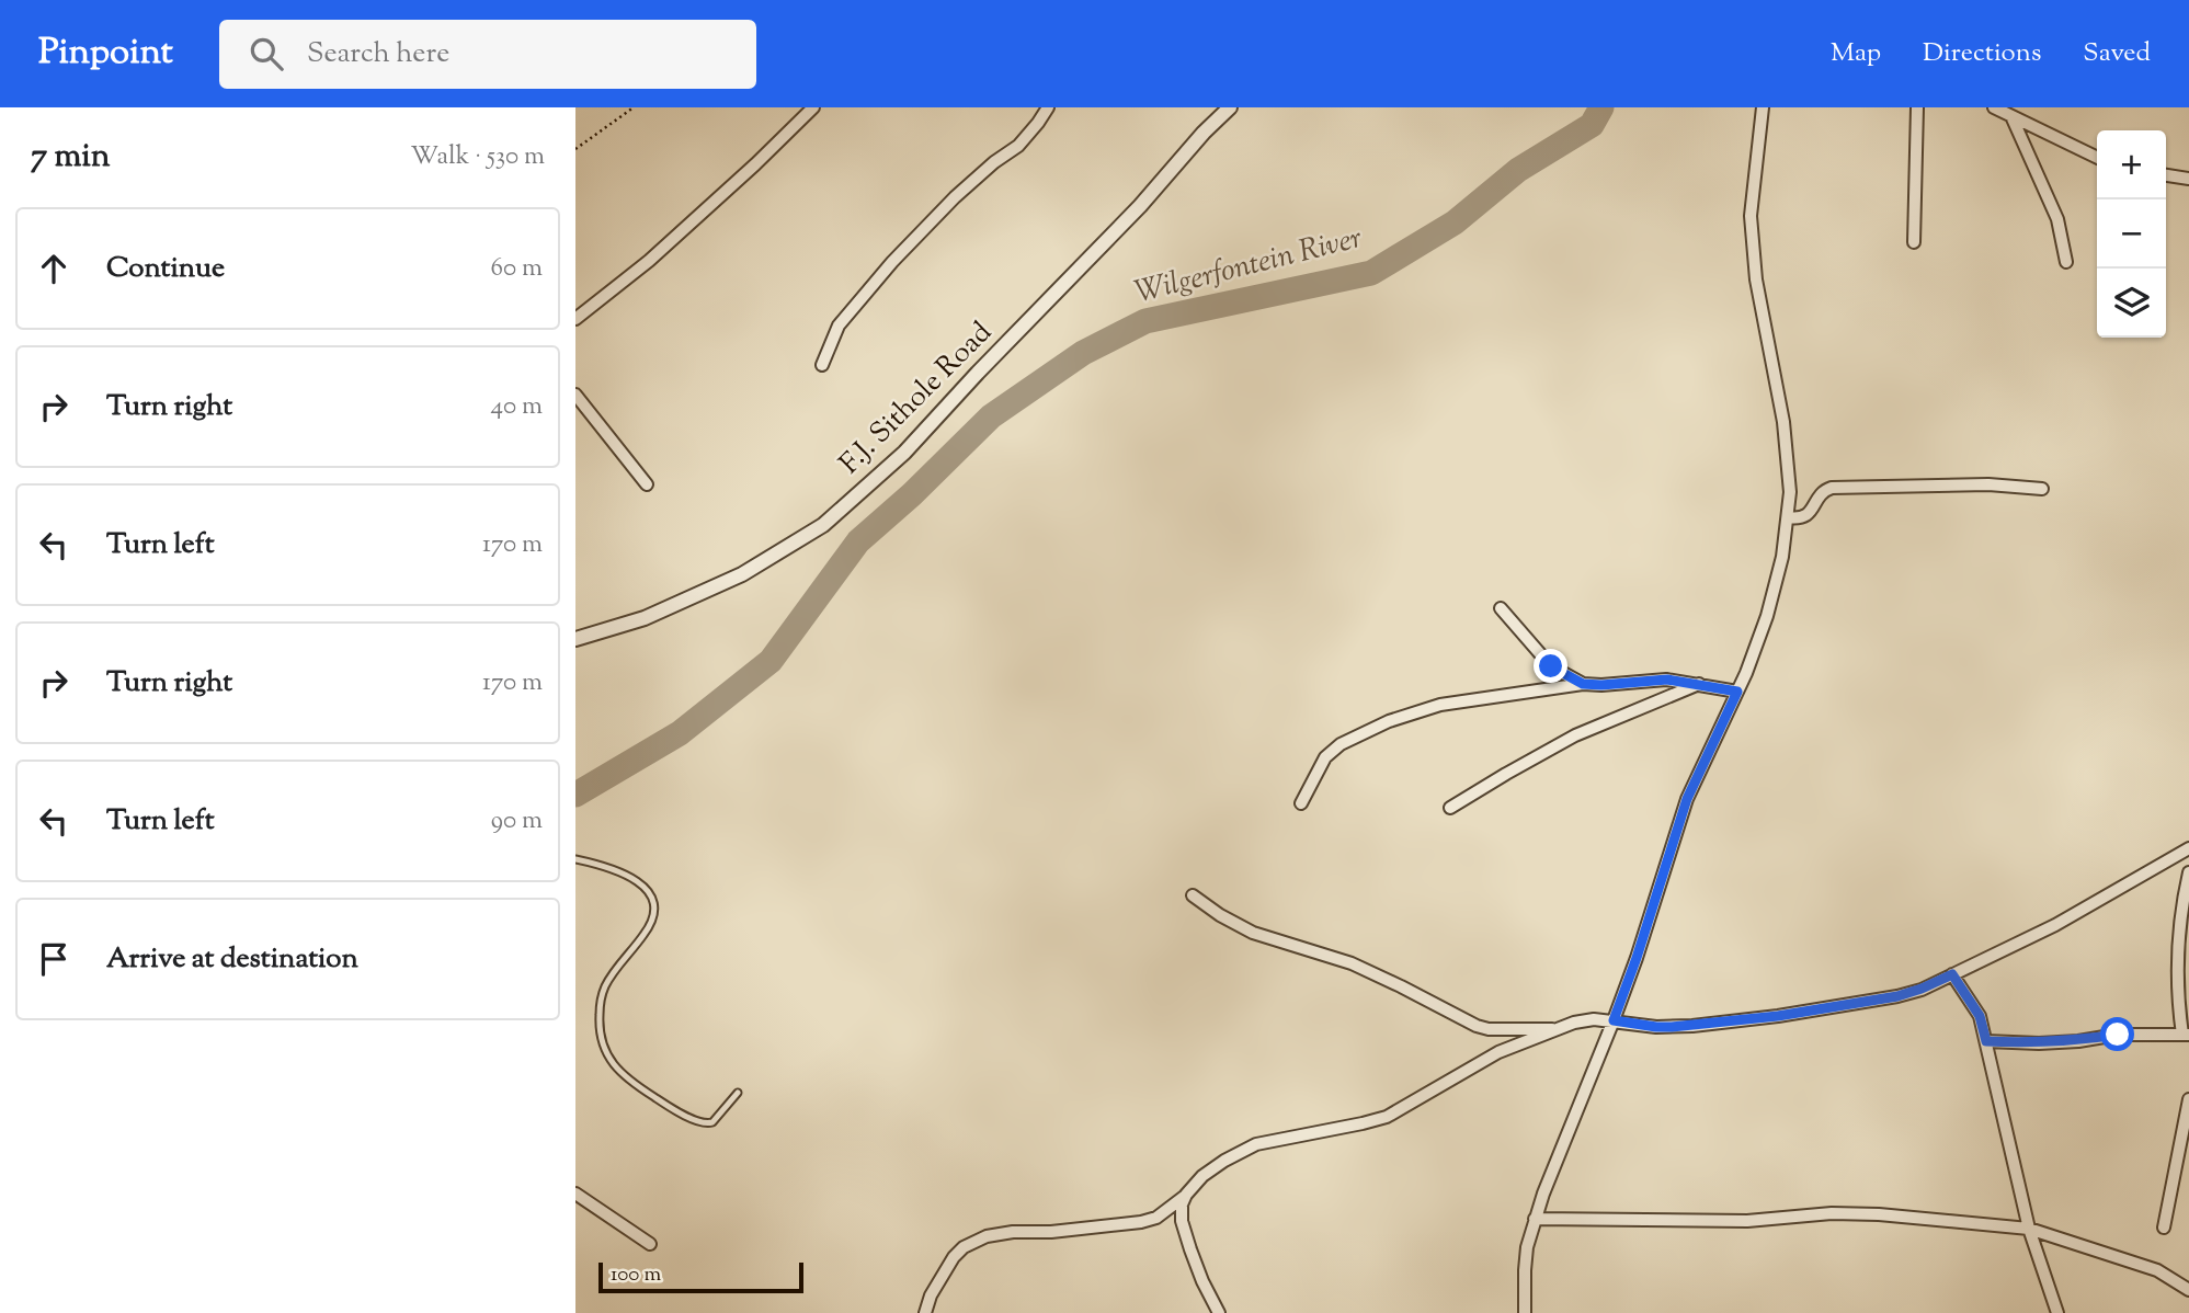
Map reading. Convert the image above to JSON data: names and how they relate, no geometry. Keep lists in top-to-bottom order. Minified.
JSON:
{"streets":{"street":["F.J. Sithole Road"]},"water":["Wilgerfontein River"],"scale_bar":"100 m","page":{"header":"Pinpoint","search":"Search here","nav":["Map","Directions","Saved"],"heading":["7 min","Walk · 530 m"],"map_buttons":["+","−"],"list":[["Continue","60 m"],["Turn right","40 m"],["Turn left","170 m"],["Turn right","170 m"],["Turn left","90 m"],"Arrive at destination"],"scale":"100 m"}}
